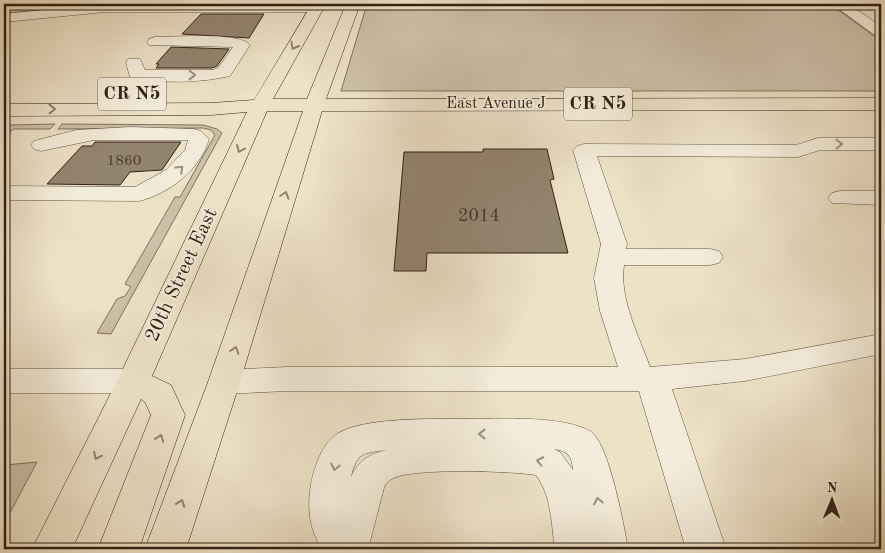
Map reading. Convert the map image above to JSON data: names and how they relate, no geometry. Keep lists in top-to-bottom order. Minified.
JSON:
{"streets":{"main road":["CR N5","East Avenue J","20th Street East"]},"crossings":[["East Avenue J","20th Street East"]],"house_numbers":["1860","2014"],"north":"top"}
